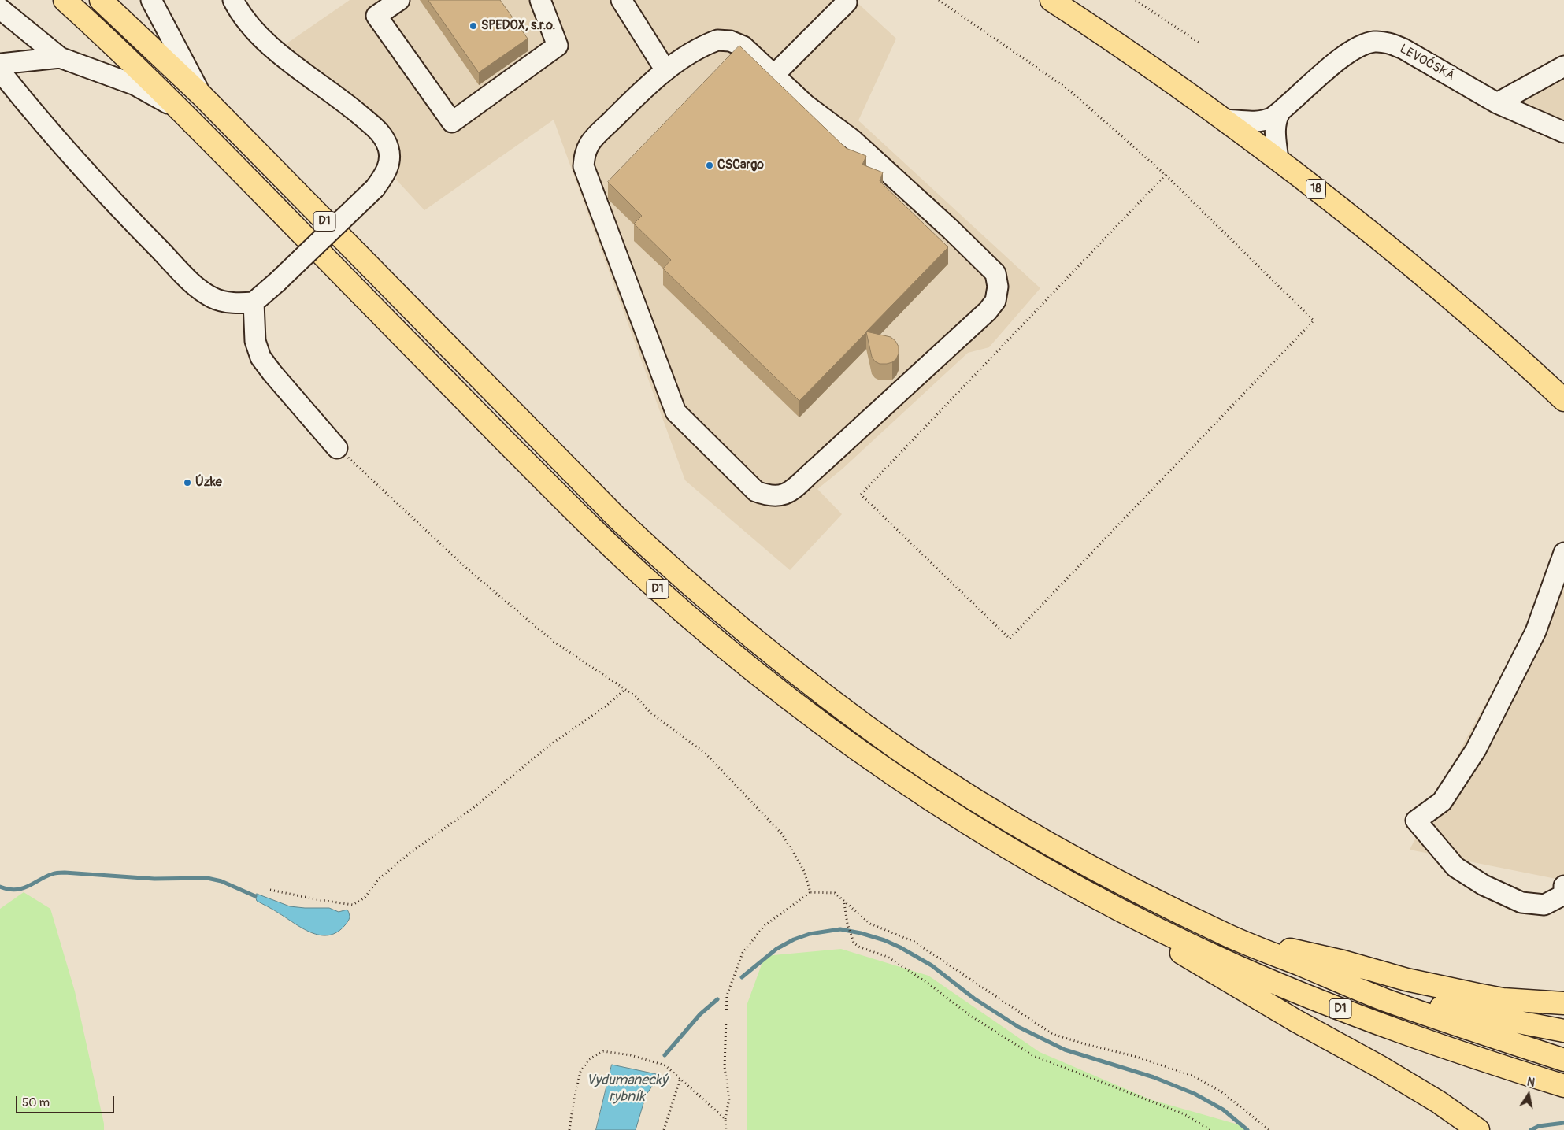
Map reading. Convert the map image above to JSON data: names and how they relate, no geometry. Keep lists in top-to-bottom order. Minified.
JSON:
{"streets":{"main road":["18","D1"],"street":["LEVOČSKÁ"]},"crossings":[["LEVOČSKÁ","18"]],"water":["Vydumanecký rybník"],"places":["SPEDOX, s.r.o.","CSCargo","Úzke"],"scale_bar":"50 m","north":"top"}
